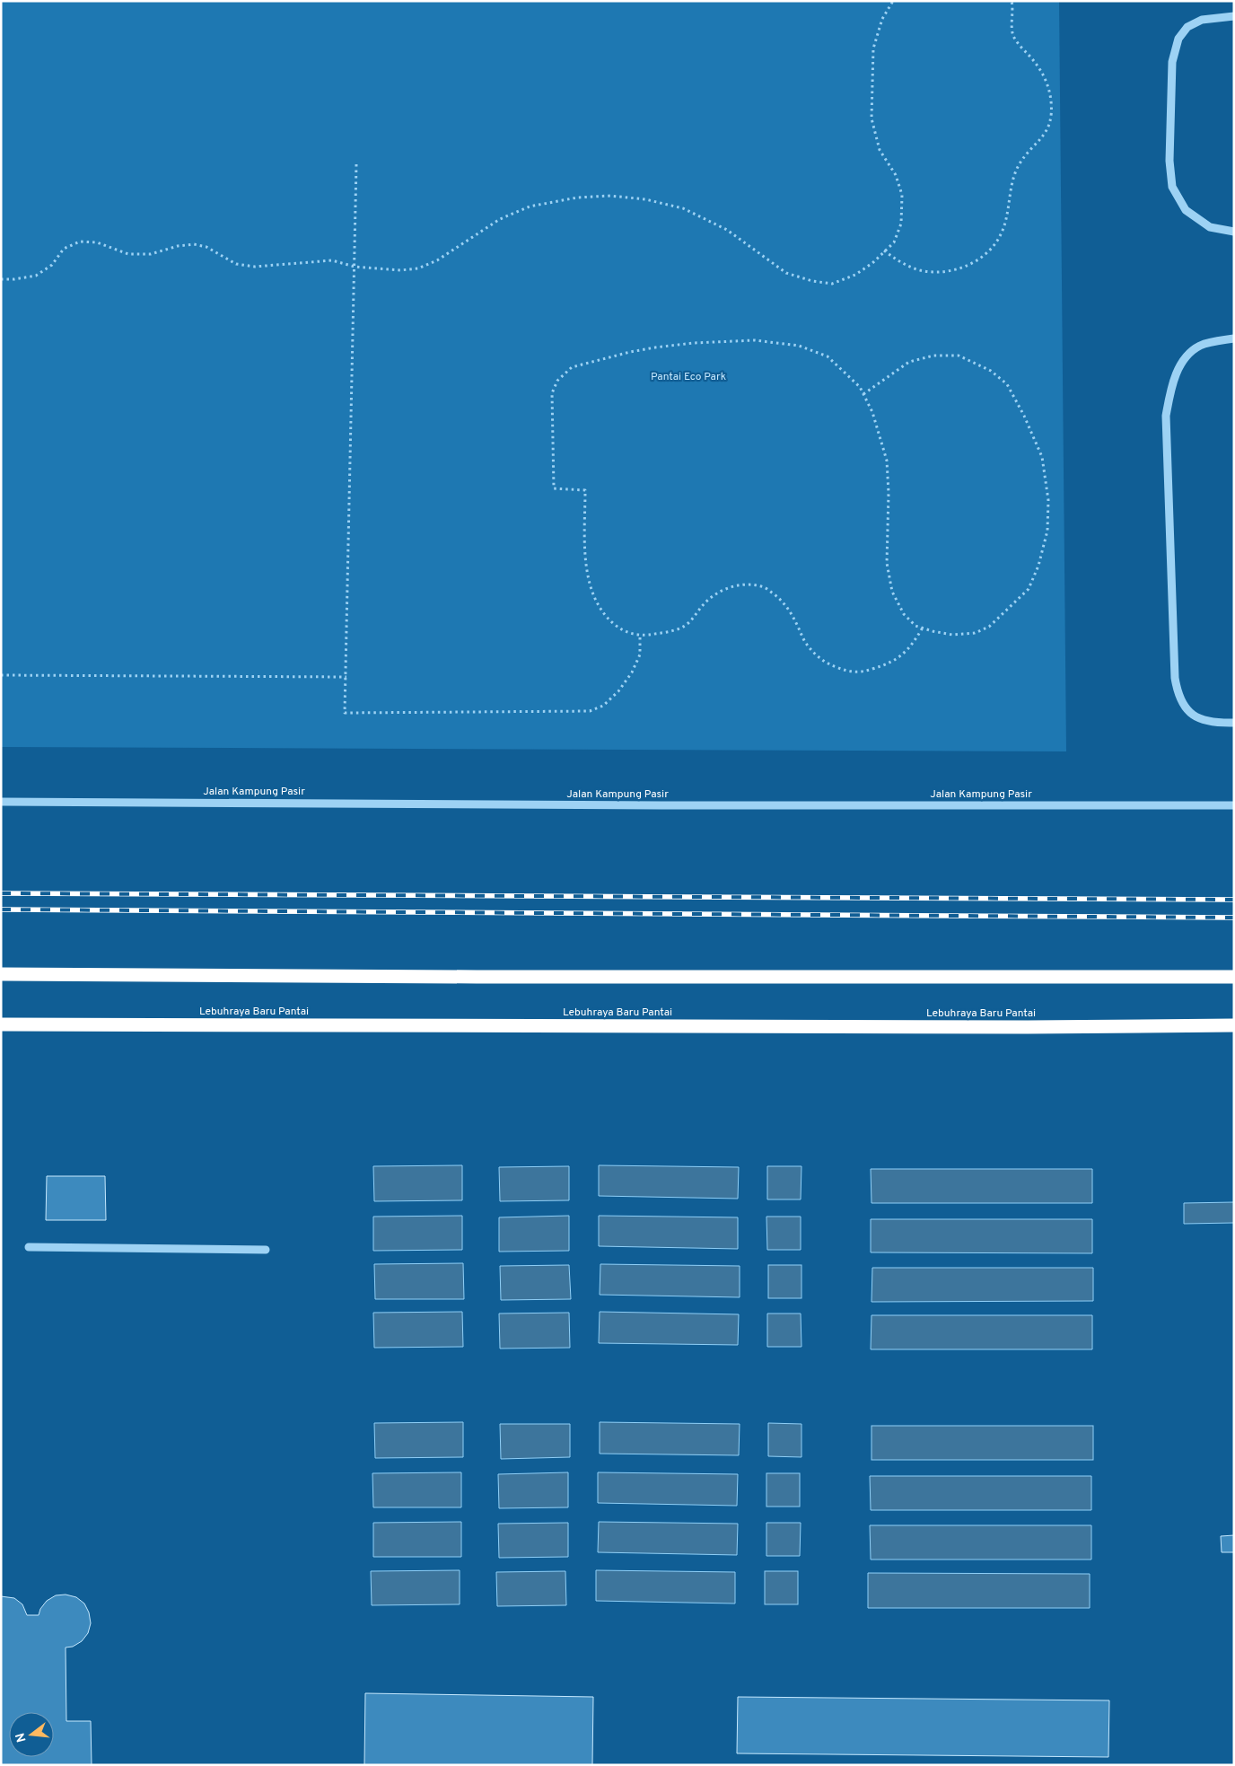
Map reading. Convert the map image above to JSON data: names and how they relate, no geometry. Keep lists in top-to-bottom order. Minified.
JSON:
{"streets":{"highway":["Lebuhraya Baru Pantai"],"street":["Jalan Kampung Pasir"]},"parks":["Pantai Eco Park"],"north":"left"}
